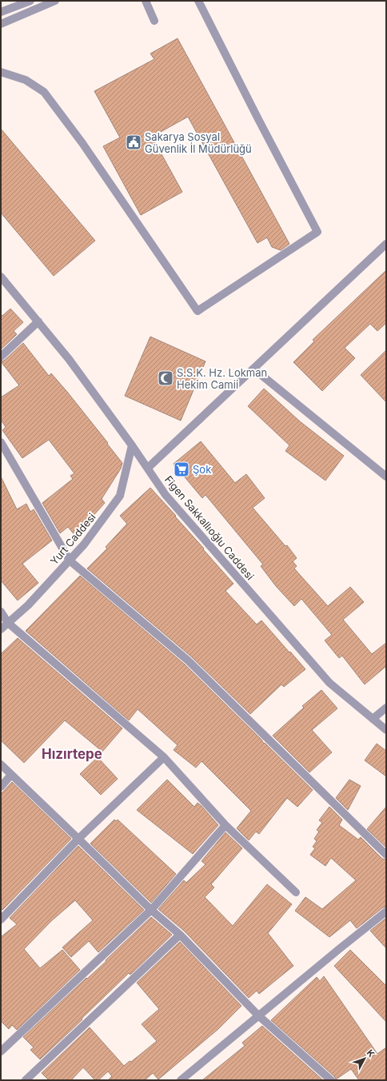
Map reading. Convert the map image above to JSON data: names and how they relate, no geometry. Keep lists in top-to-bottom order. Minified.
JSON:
{"streets":{"street":["Figen Sakkallıoğlu Caddesi","Yurt Caddesi"]},"crossings":[["Figen Sakkallıoğlu Caddesi","Yurt Caddesi"]],"districts":["Hızırtepe"],"places":{"public building":["Sakarya Sosyal Güvenlik İl Müdürlüğü"],"mosque":["S.S.K. Hz. Lokman Hekim Camii"],"supermarket":["Şok"]},"north":"top right"}
